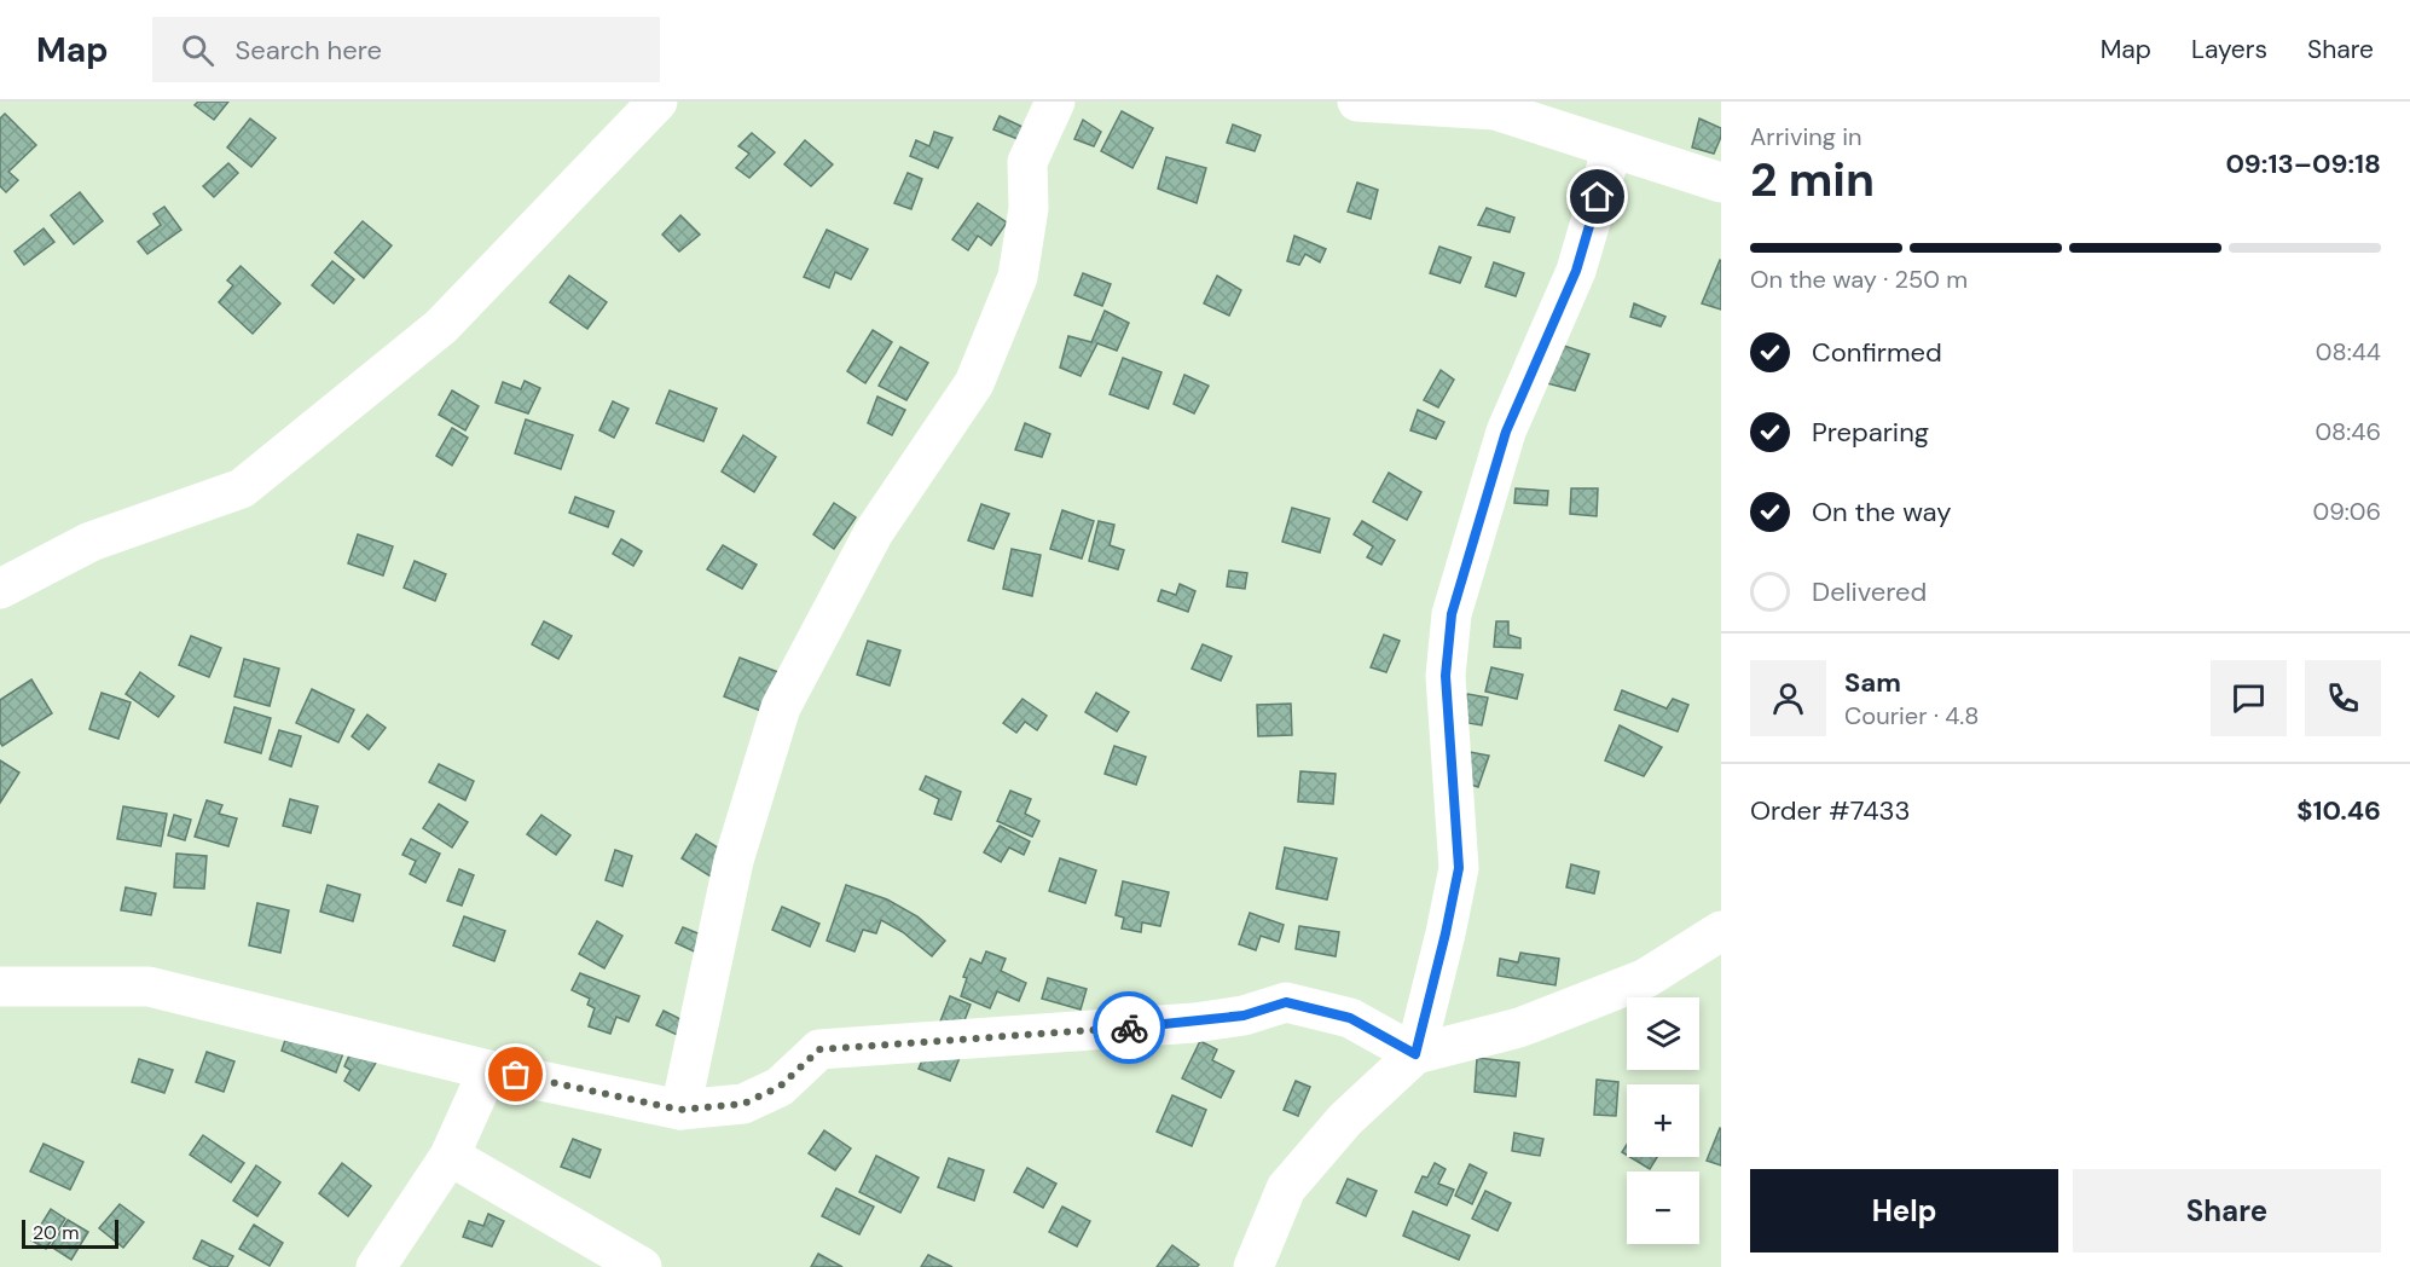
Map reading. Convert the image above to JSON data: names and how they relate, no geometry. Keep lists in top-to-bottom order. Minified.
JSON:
{"scale_bar":"20 m","page":{"header":"Map","search":"Search here","nav":["Map","Layers","Share"],"heading":["2 min","Arriving in","09:13–09:18"],"panel":["Sam","Courier · 4.8","Order #7433","$10.46"],"bar":"On the way · 250 m","list":[["Confirmed","08:44"],["Preparing","08:46"],["On the way","09:06"],"Delivered"],"map_buttons":["+","−"],"buttons":["Help","Share"],"scale":"20 m"}}
